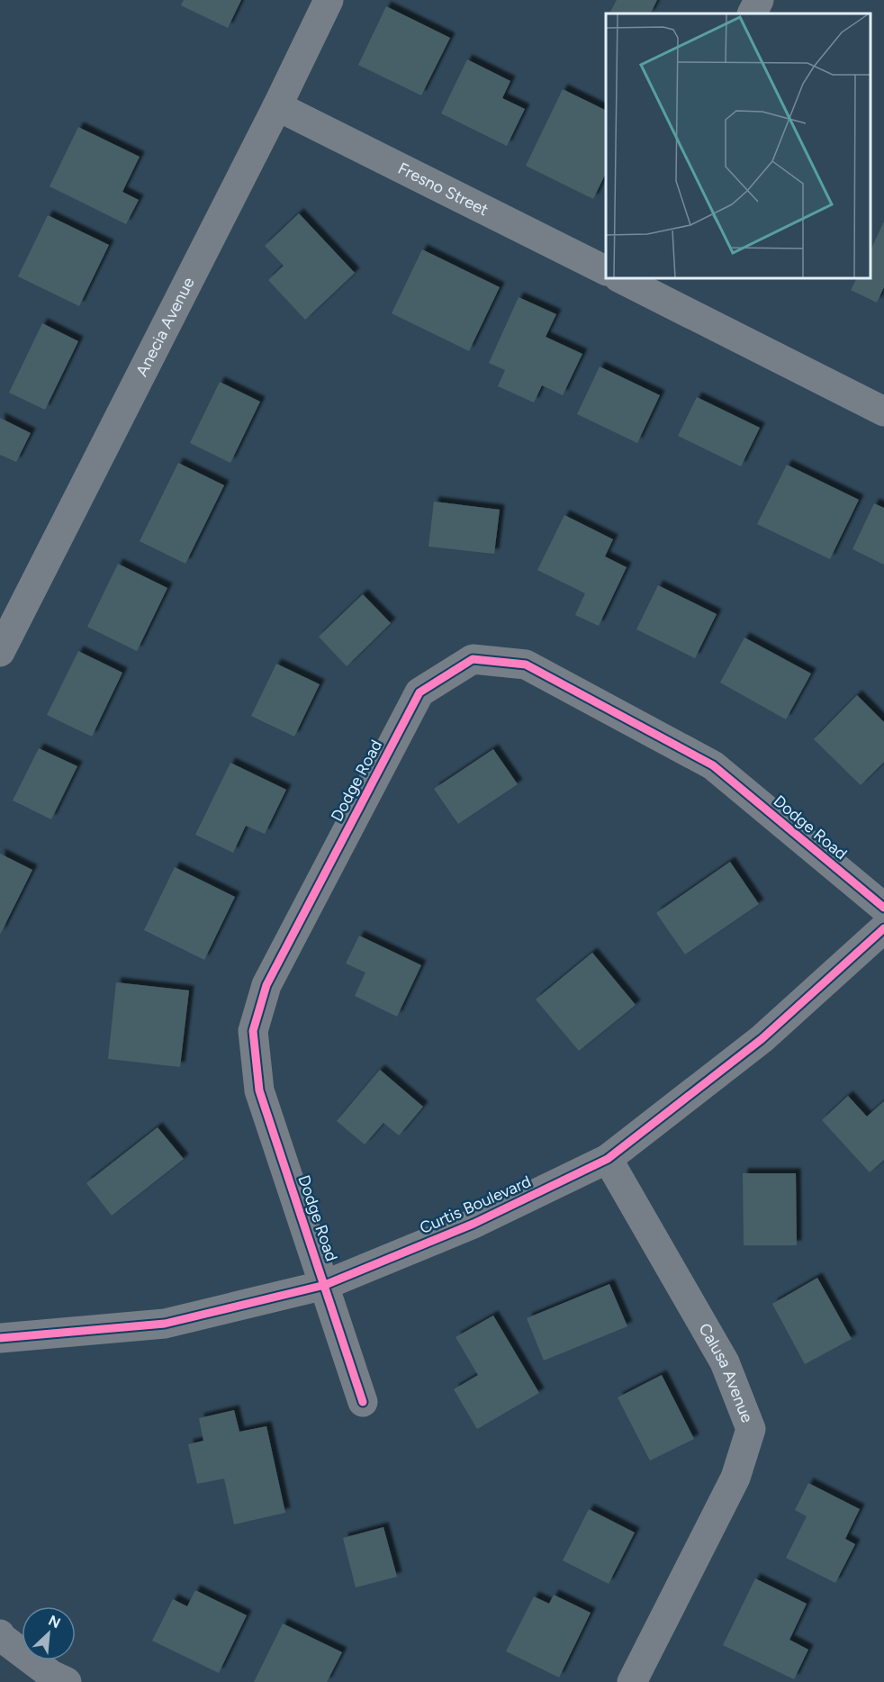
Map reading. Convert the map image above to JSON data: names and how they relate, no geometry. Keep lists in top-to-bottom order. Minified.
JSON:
{"streets":{"street":["Fresno Street","Anecia Avenue","Dodge Road","Curtis Boulevard","Calusa Avenue"]},"crossings":[["Fresno Street","Anecia Avenue"],["Dodge Road","Curtis Boulevard"],["Curtis Boulevard","Calusa Avenue"]],"north":"top right"}
